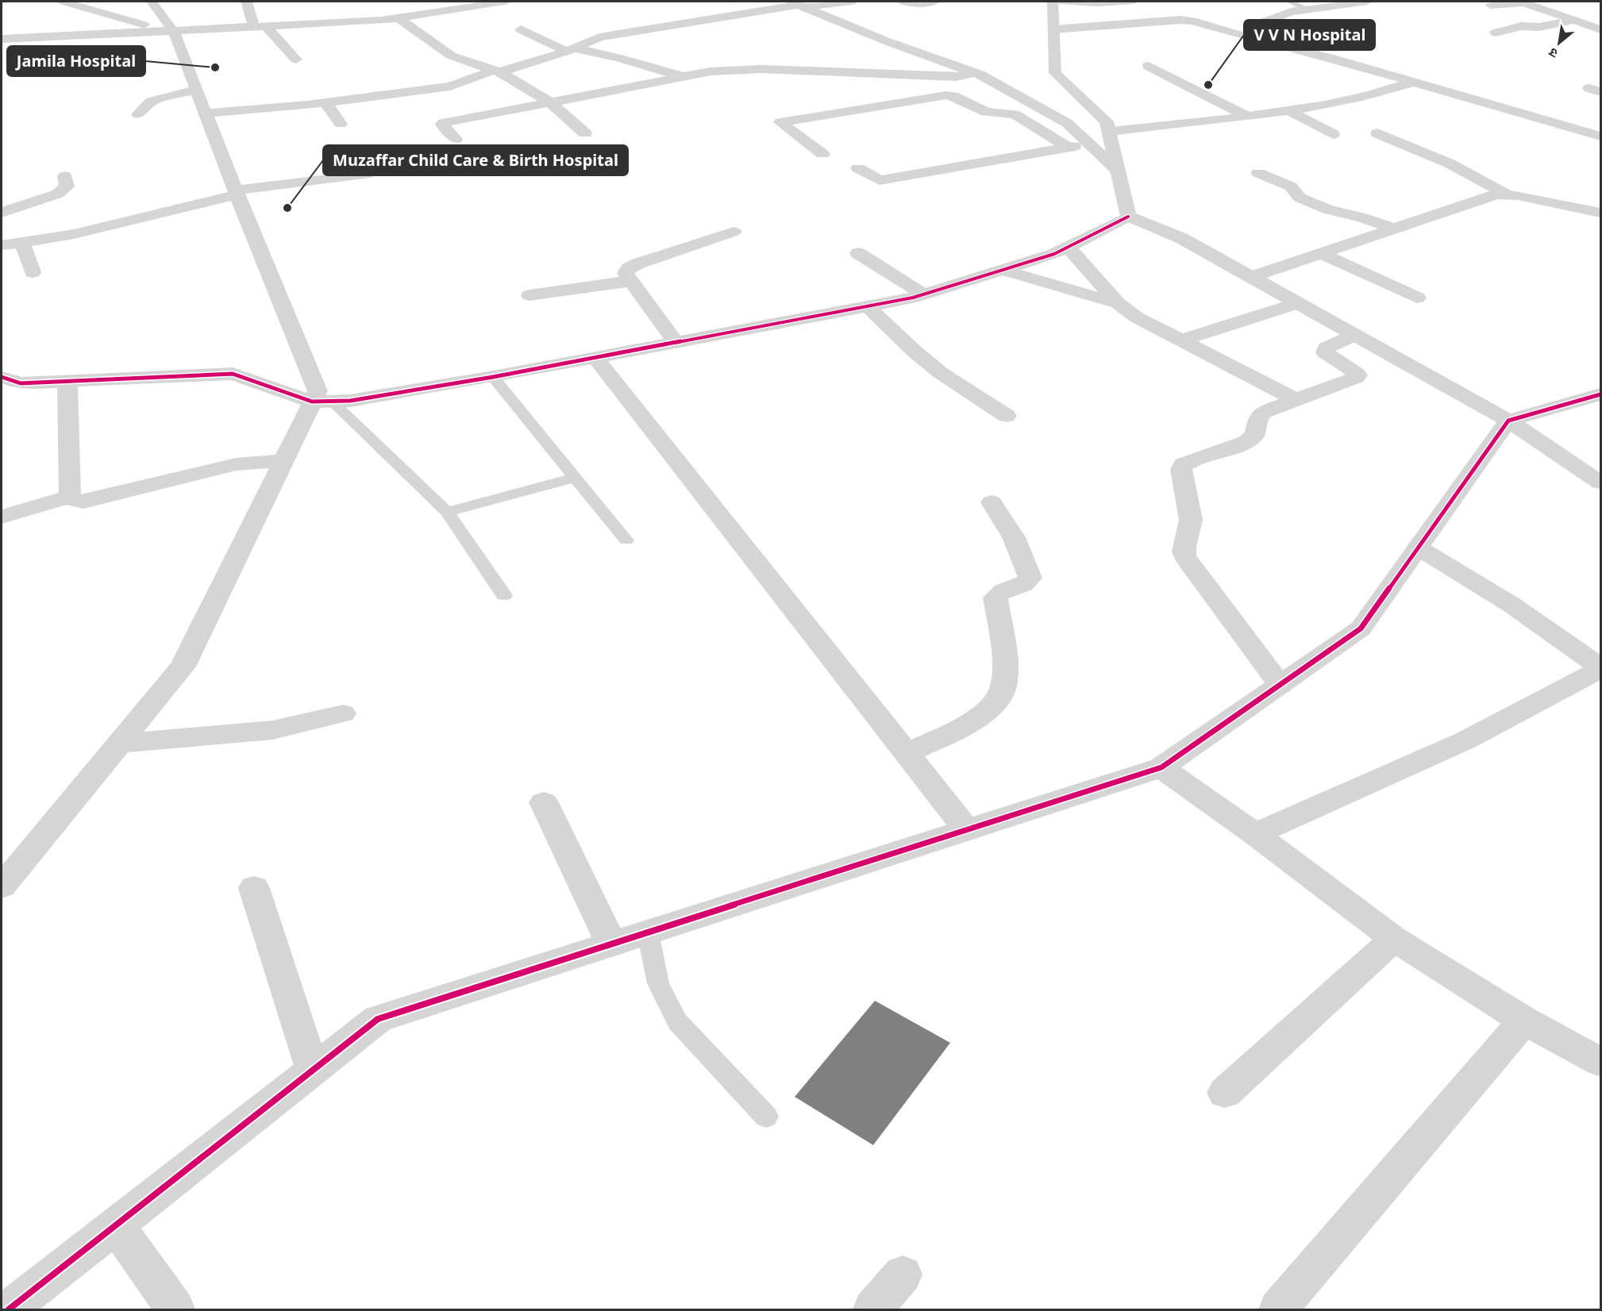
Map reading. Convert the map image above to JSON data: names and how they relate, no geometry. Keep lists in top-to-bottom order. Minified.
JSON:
{"places":["Jamila Hospital","V V N Hospital","Muzaffar Child Care & Birth Hospital"],"north":"bottom left"}
